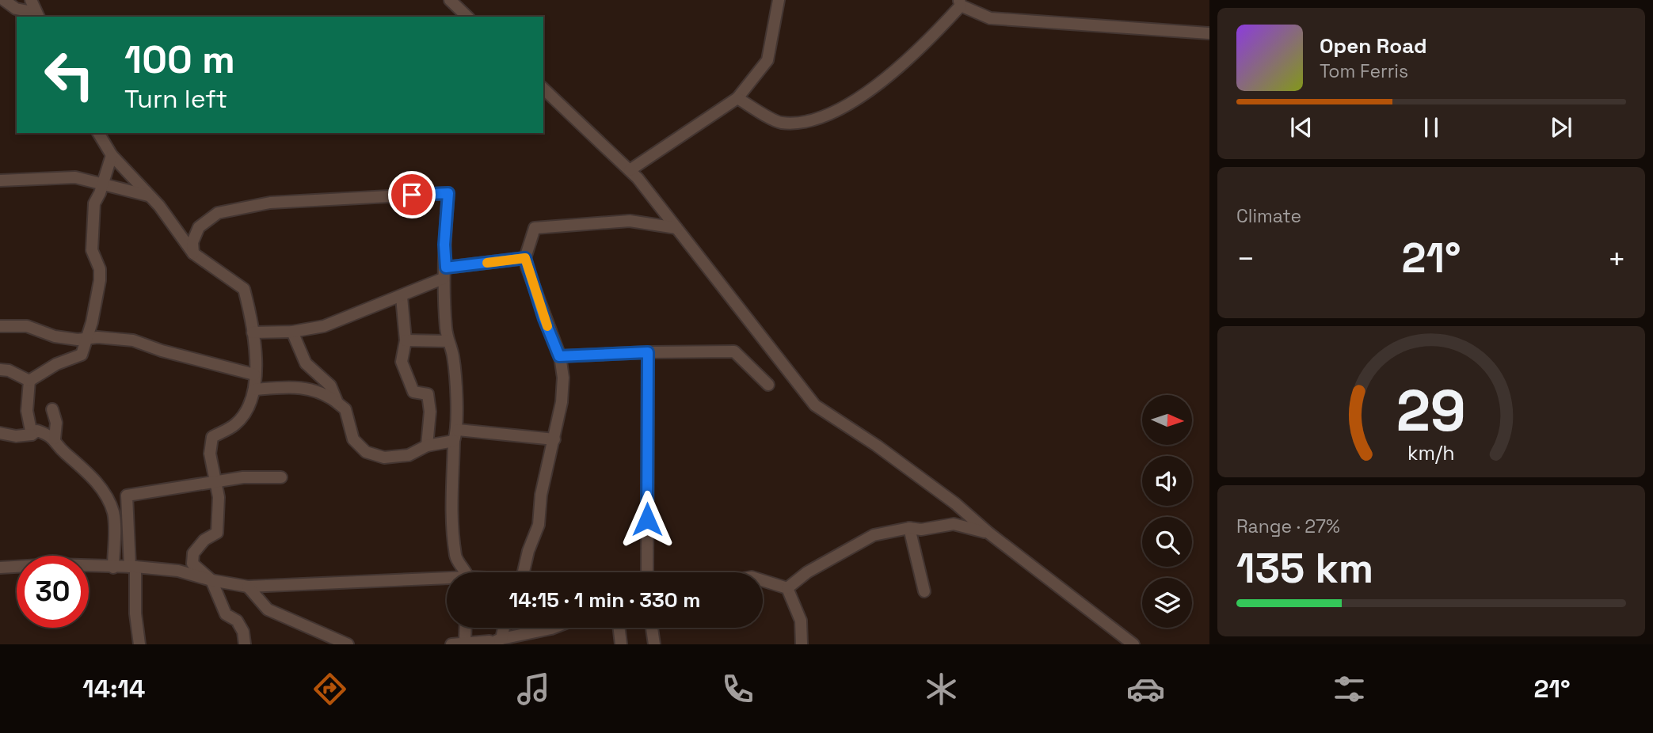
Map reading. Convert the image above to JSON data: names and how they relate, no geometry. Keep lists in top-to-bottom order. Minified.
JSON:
{"north":"right","page":{"turn":["100 m","Turn left"],"song":["Open Road","Tom Ferris"],"tile":["Climate",["Range · 27%","135 km"]],"heat":["−","21°","+"],"limit":"30","trip":"14:15 · 1 min · 330 m","tabs":["14:14","21°"],"gauge":["29","km/h"]}}
